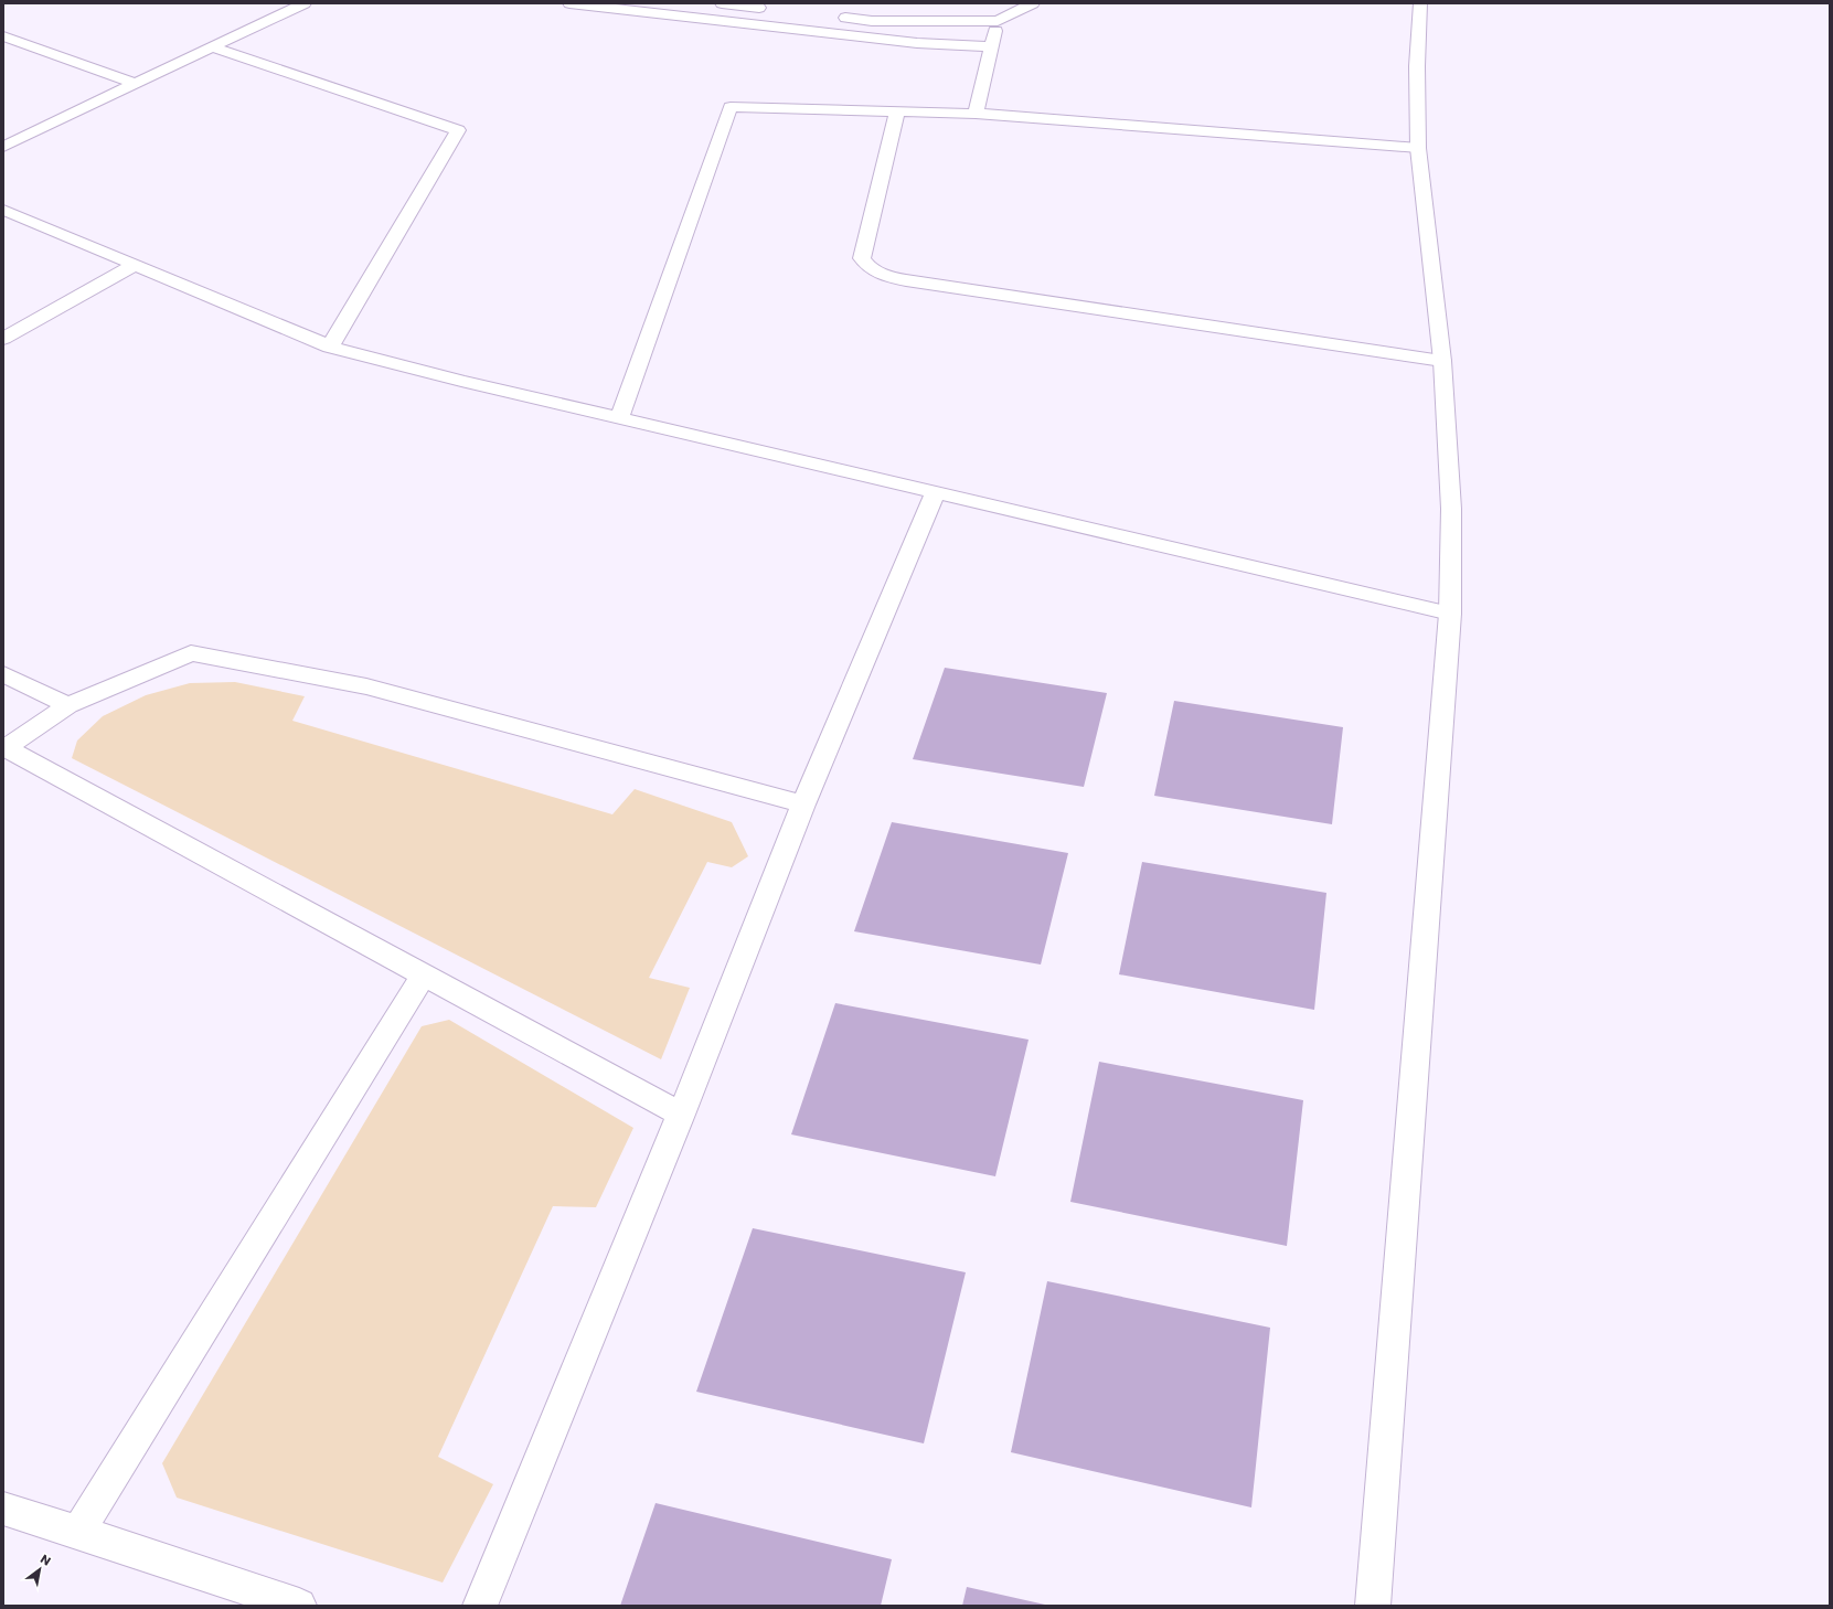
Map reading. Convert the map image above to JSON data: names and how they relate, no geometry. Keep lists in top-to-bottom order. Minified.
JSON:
{"north":"top right"}
